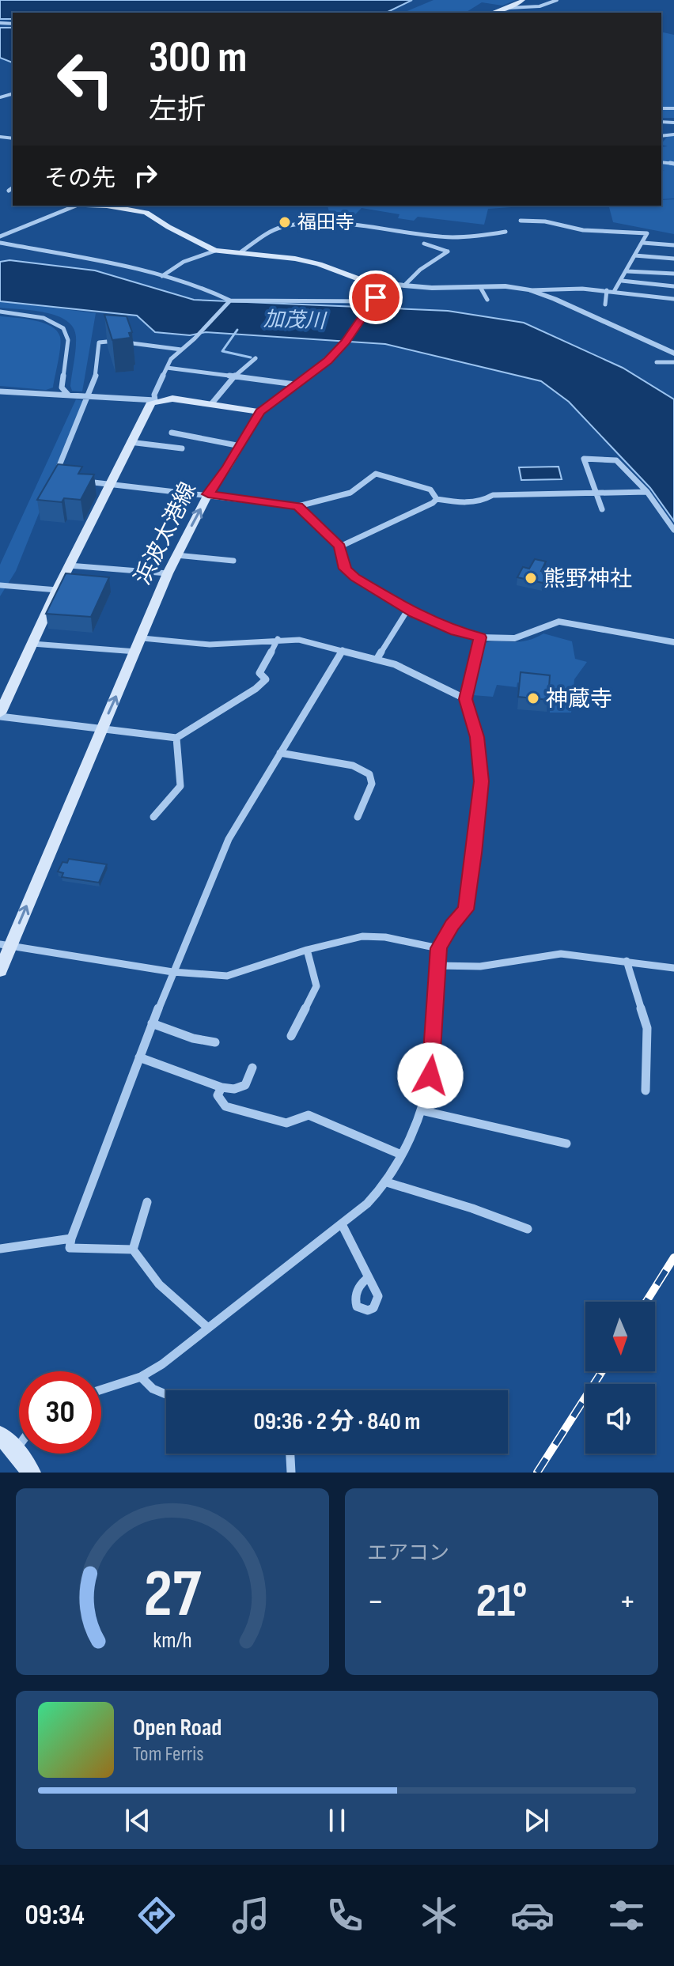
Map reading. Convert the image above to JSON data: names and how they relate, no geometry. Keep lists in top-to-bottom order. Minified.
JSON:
{"streets":{"main road":["浜波太港線"]},"water":["加茂川"],"places":["福田寺","熊野神社","神蔵寺"],"north":"bottom","page":{"turn":["300 m","左折"],"then":"その先","limit":"30","trip":"09:36 · 2 分 · 840 m","tile":"エアコン","heat":["−","21°","+"],"song":["Open Road","Tom Ferris"],"tabs":"09:34","gauge":["27","km/h"]}}
